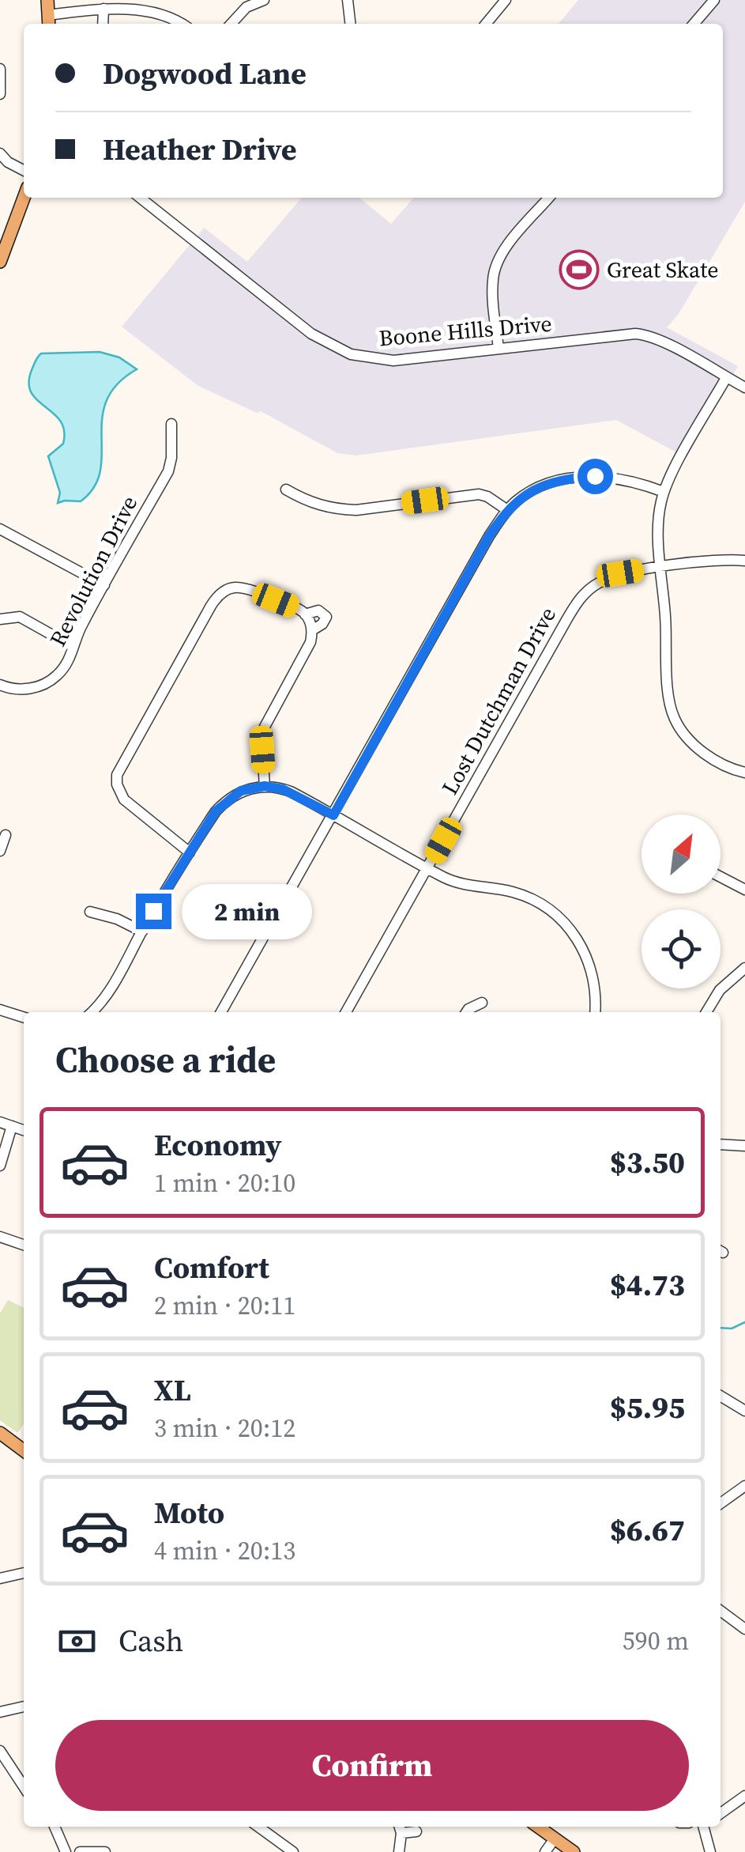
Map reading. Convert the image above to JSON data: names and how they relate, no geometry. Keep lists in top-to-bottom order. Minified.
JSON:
{"streets":{"street":["Boone Hills Drive","Revolution Drive","Lost Dutchman Drive"]},"places":{"sports":["Great Skate"]},"north":"top right","page":{"banner":["Dogwood Lane","Heather Drive"],"bubble":"2 min","heading":"Choose a ride","list":[{"name":"Economy","note":"1 min · 20:10","value":"$3.50"},{"name":"Comfort","note":"2 min · 20:11","value":"$4.73"},{"name":"XL","note":"3 min · 20:12","value":"$5.95"},{"name":"Moto","note":"4 min · 20:13","value":"$6.67"}],"pay":["Cash","590 m"],"buttons":"Confirm"}}
